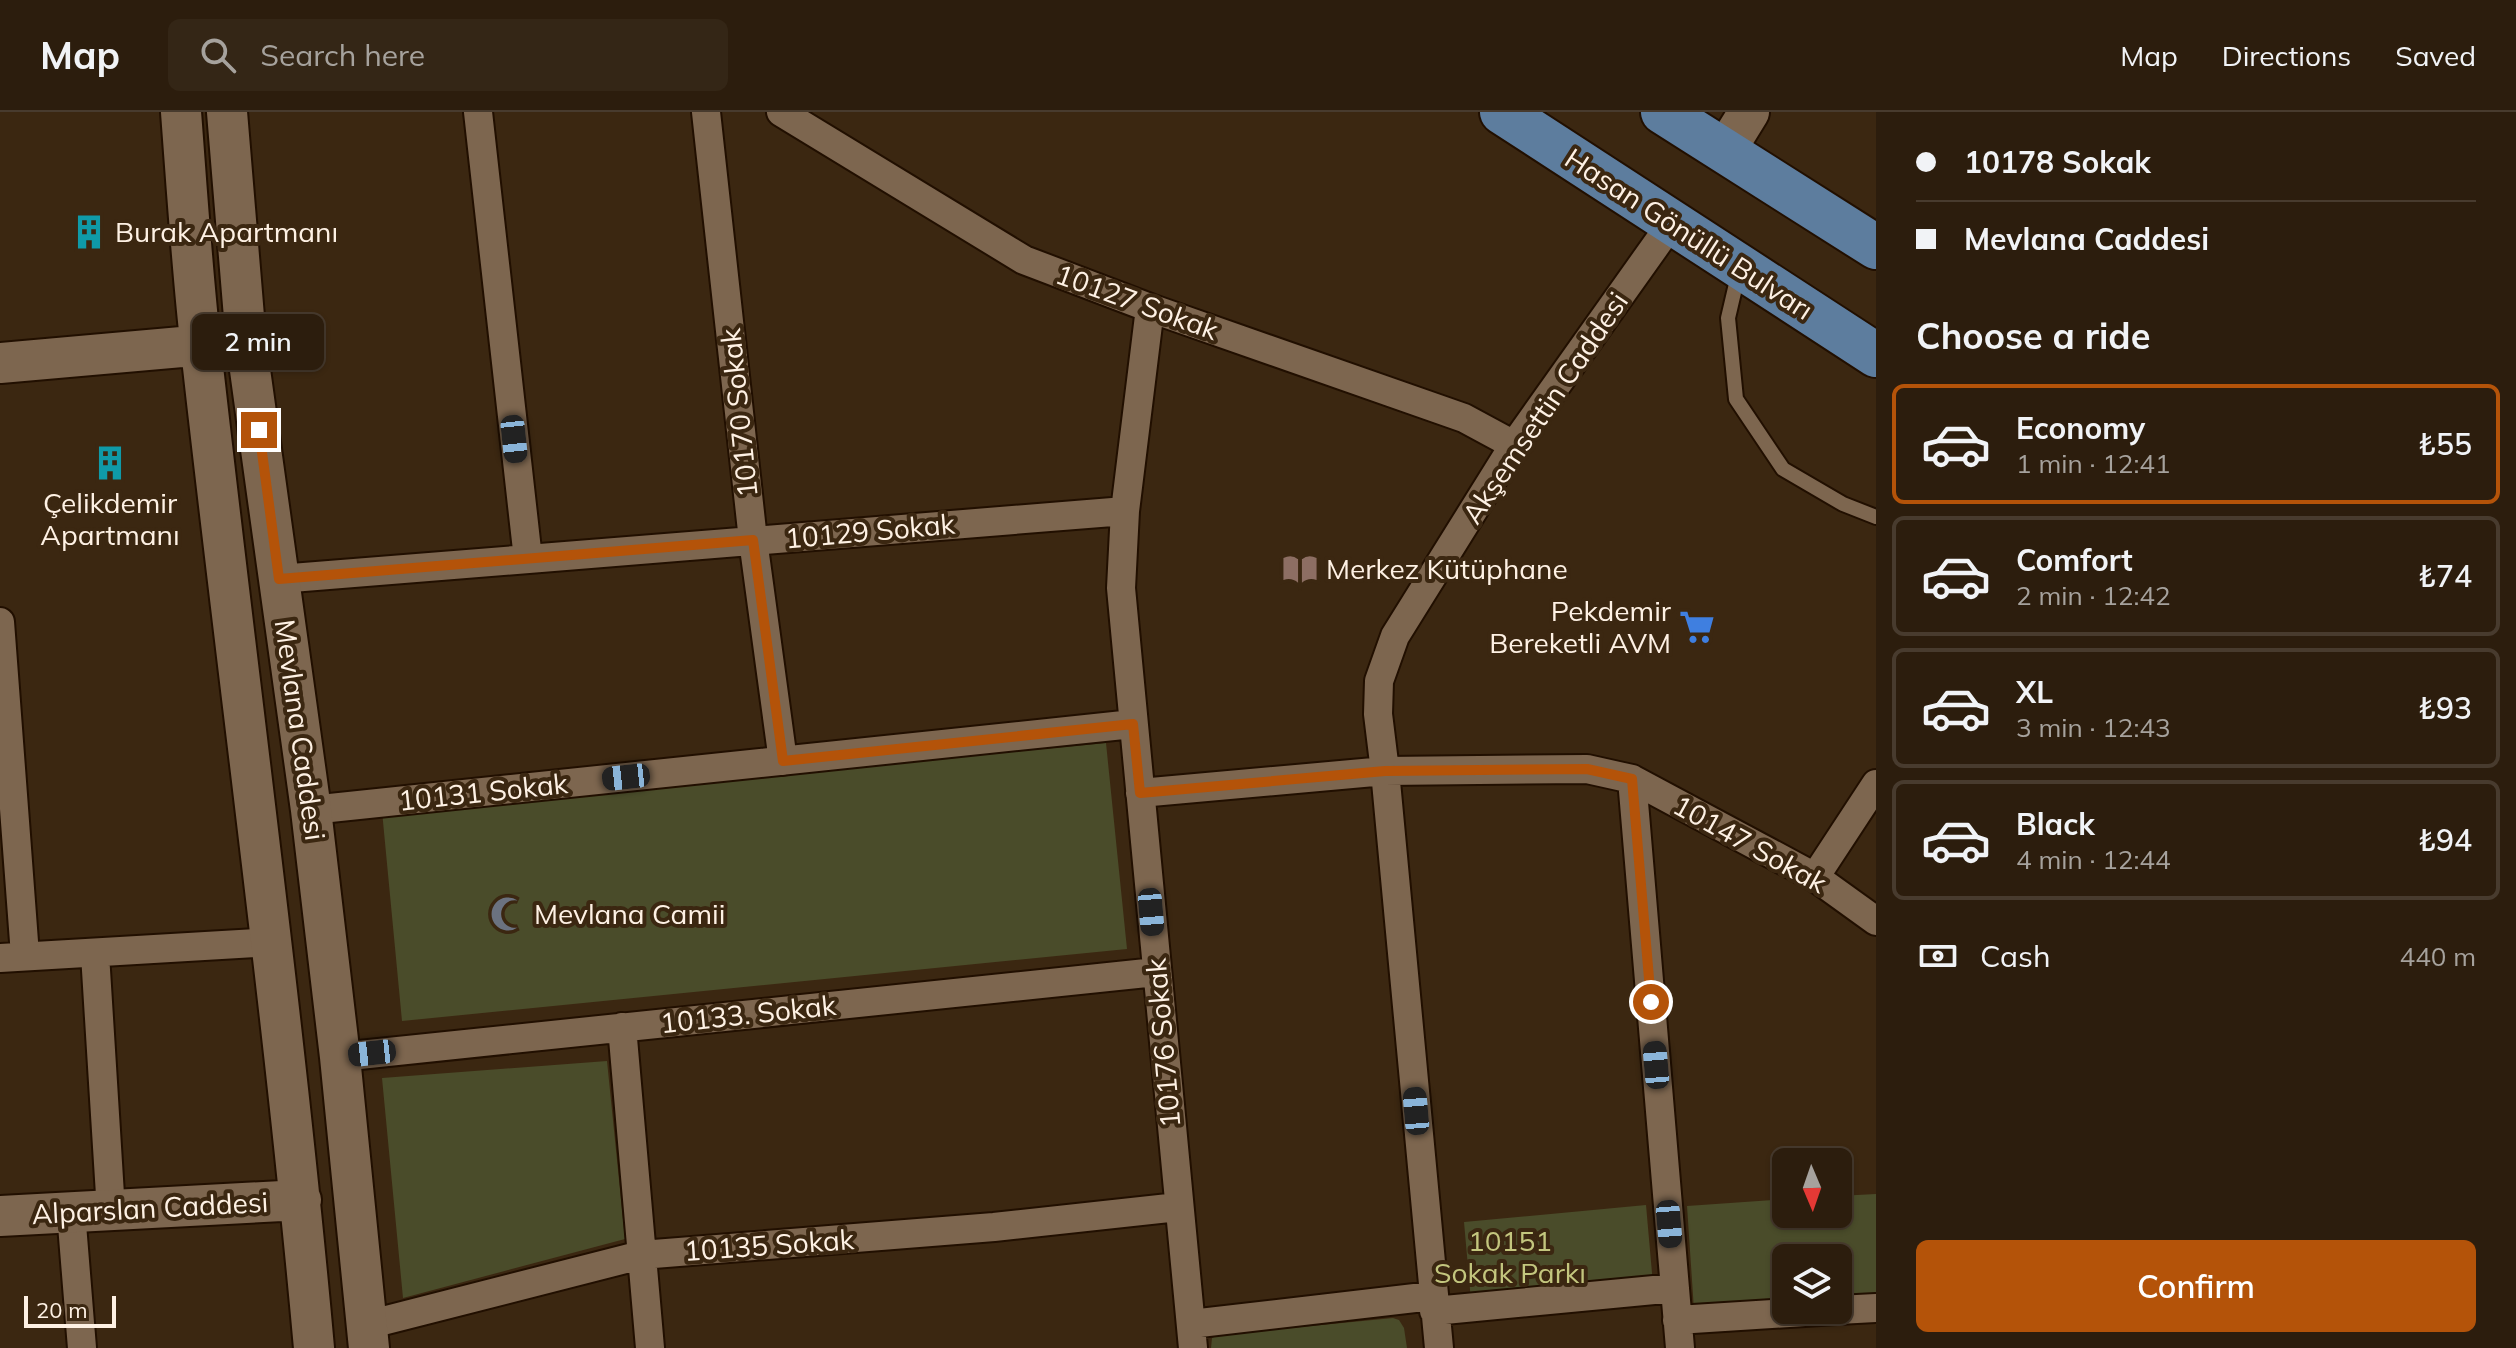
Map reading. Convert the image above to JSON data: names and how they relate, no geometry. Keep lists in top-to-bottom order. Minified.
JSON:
{"streets":{"main road":["Hasan Gönüllü Bulvarı"],"street":["10127 Sokak","Akşemsettin Caddesi","10170 Sokak","10129 Sokak","Mevlana Caddesi","10131 Sokak","10147 Sokak","10133. Sokak","10176 Sokak","Alparslan Caddesi","10135 Sokak"]},"crossings":[["Hasan Gönüllü Bulvarı","Akşemsettin Caddesi"],["10127 Sokak","Akşemsettin Caddesi"],["10127 Sokak","10176 Sokak"],["Akşemsettin Caddesi","10147 Sokak"],["10170 Sokak","10129 Sokak"],["10170 Sokak","10131 Sokak"],["10129 Sokak","Mevlana Caddesi"],["10129 Sokak","10176 Sokak"],["Mevlana Caddesi","10131 Sokak"],["Mevlana Caddesi","10133. Sokak"],["Mevlana Caddesi","Alparslan Caddesi"],["Mevlana Caddesi","10135 Sokak"],["10131 Sokak","10176 Sokak"],["10147 Sokak","10176 Sokak"],["10133. Sokak","10176 Sokak"],["10176 Sokak","10135 Sokak"]],"parks":["10151 Sokak Parkı"],"places":{"building":["Burak Apartmanı","Çelikdemir Apartmanı"],"library":["Merkez Kütüphane"],"supermarket":["Pekdemir Bereketli AVM"],"mosque":["Mevlana Camii"]},"scale_bar":"20 m","north":"bottom","page":{"header":"Map","search":"Search here","nav":["Map","Directions","Saved"],"banner":["10178 Sokak","Mevlana Caddesi"],"heading":"Choose a ride","bubble":"2 min","list":[{"name":"Economy","note":"1 min · 12:41","value":"₺55"},{"name":"Comfort","note":"2 min · 12:42","value":"₺74"},{"name":"XL","note":"3 min · 12:43","value":"₺93"},{"name":"Black","note":"4 min · 12:44","value":"₺94"}],"pay":["Cash","440 m"],"buttons":"Confirm","scale":"20 m"}}
